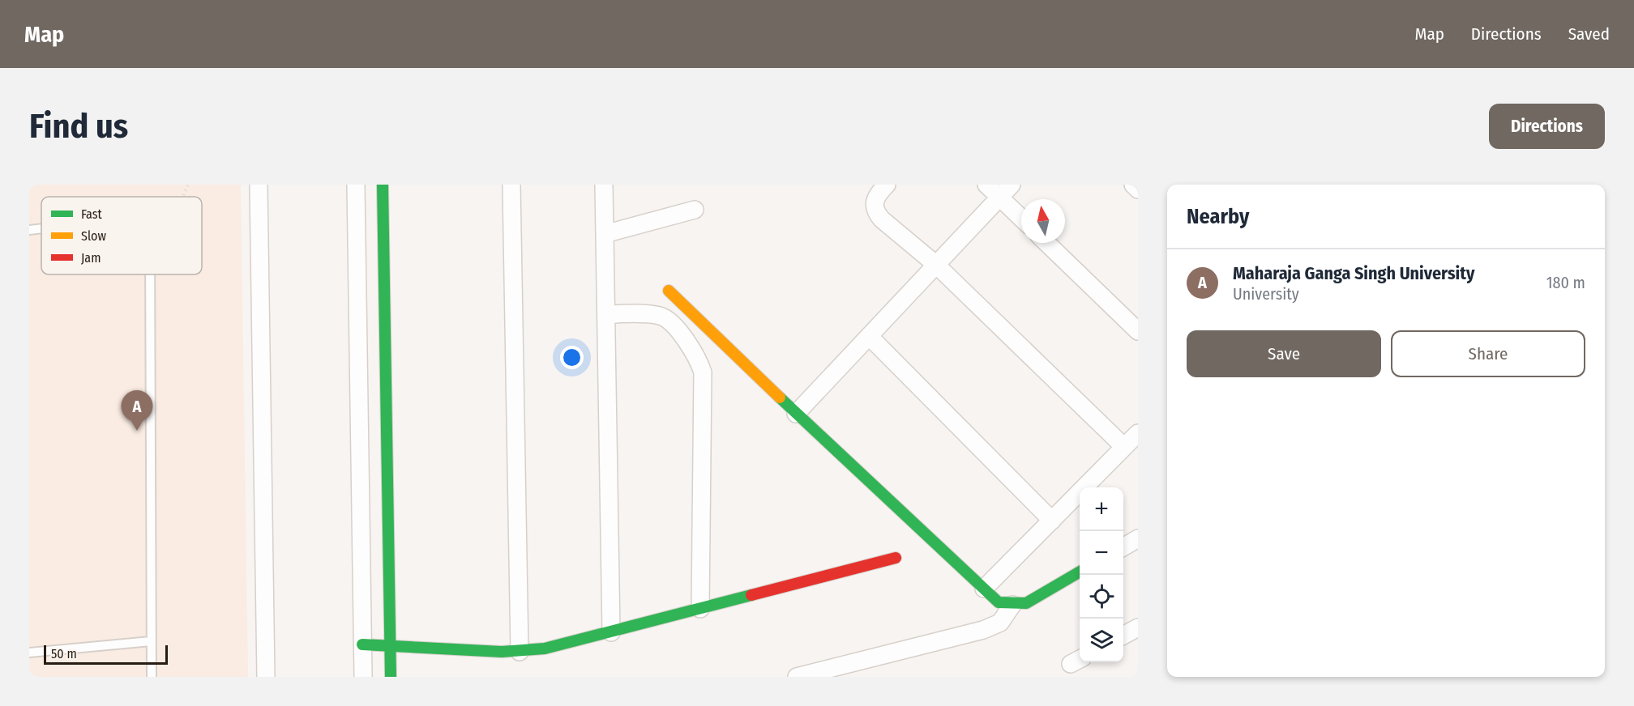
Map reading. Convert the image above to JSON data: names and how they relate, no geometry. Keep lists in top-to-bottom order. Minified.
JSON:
{"legend":["Fast","Slow","Jam"],"scale_bar":"50 m","north":"top","page":{"header":"Map","nav":["Map","Directions","Saved"],"buttons":["Directions",["Save","Share"]],"title":"Find us","heading":"Nearby","list":[{"mark":"A","name":"Maharaja Ganga Singh University","note":"University","value":"180 m"}],"pins":"A","map_buttons":["+","−"],"scale":"50 m"}}
